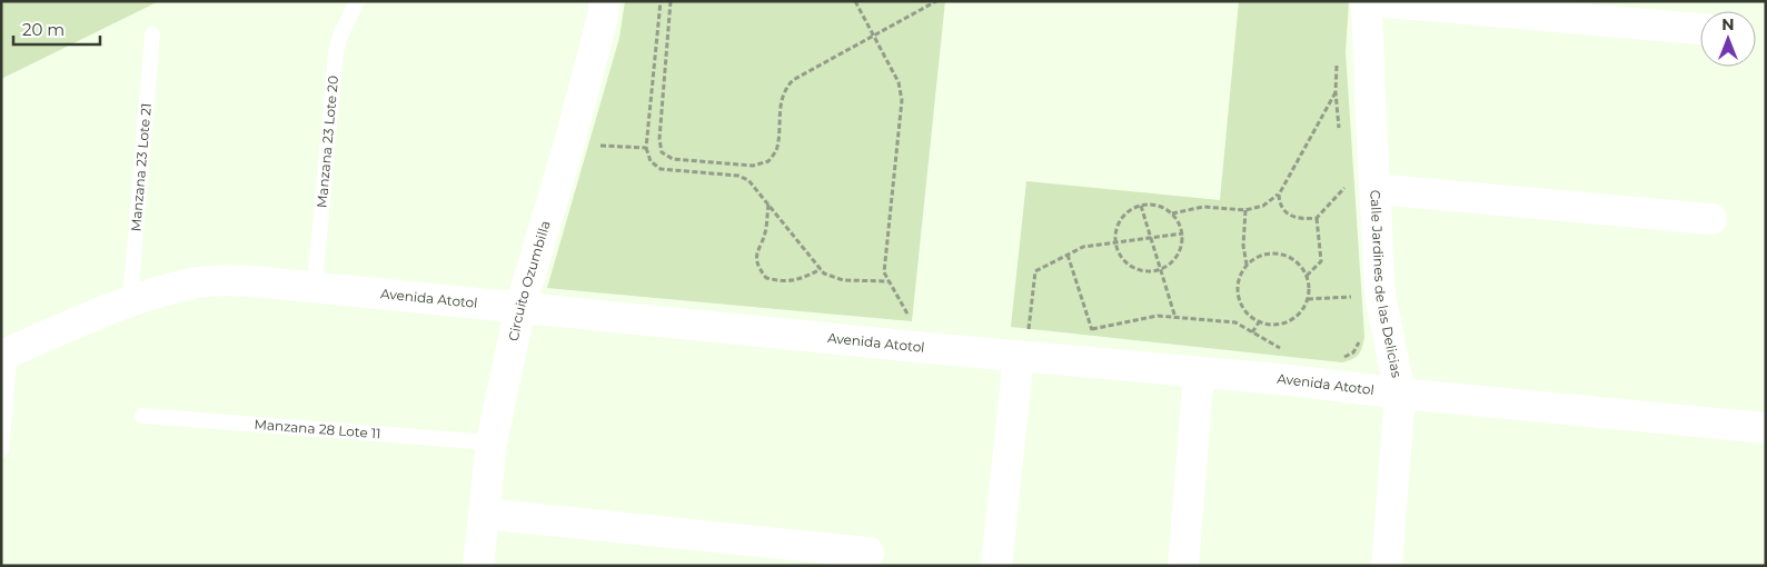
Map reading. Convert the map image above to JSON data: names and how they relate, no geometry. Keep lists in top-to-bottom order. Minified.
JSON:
{"streets":{"street":["Circuito Ozumbilla","Calle Jardines de las Delicias","Avenida Atotol"],"lane":["Manzana 23 Lote 20","Manzana 23 Lote 21","Manzana 28 Lote 11"]},"crossings":[["Manzana 23 Lote 20","Avenida Atotol"],["Manzana 23 Lote 21","Avenida Atotol"],["Circuito Ozumbilla","Avenida Atotol"],["Circuito Ozumbilla","Manzana 28 Lote 11"],["Calle Jardines de las Delicias","Avenida Atotol"]],"scale_bar":"20 m","north":"top"}
